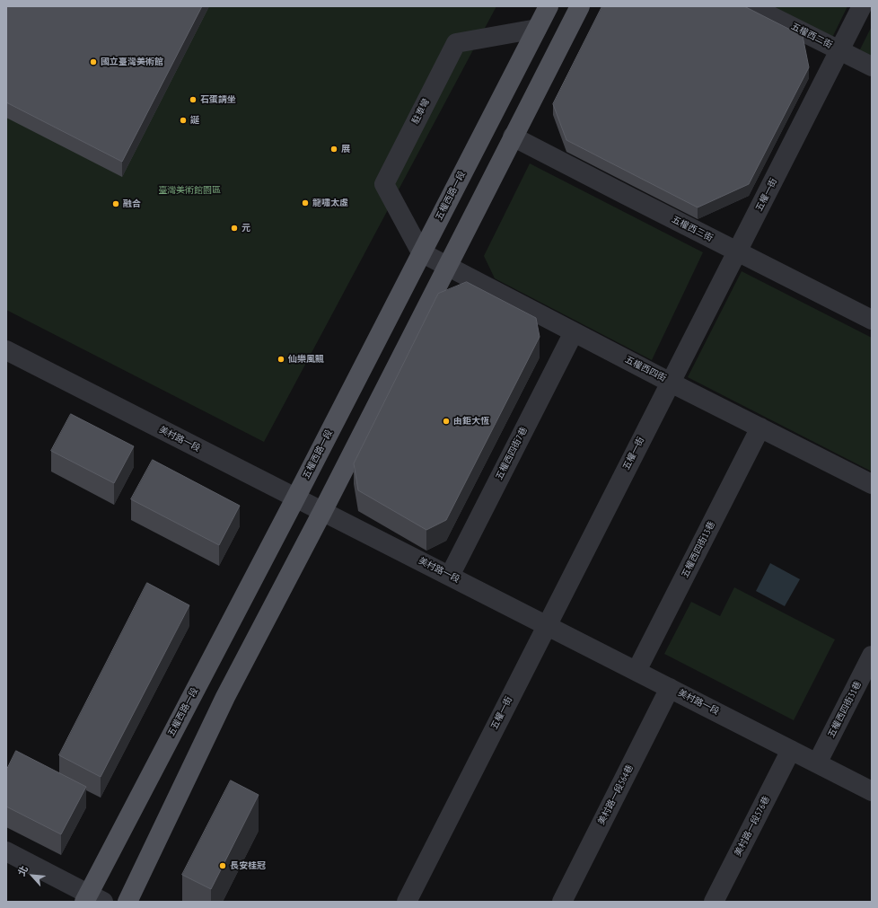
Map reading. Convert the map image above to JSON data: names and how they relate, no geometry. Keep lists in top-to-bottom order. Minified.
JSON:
{"streets":{"main road":["五權西路一段"],"street":["五權西二街","駐車彎","五權一街","五權西三街","五權西四街","美村路一段","五權西四街7巷","五權西四街13巷","五權西四街31巷","美村路一段564巷","美村路一段576巷"]},"crossings":[["五權西二街","五權一街"],["駐車彎","五權西路一段"],["駐車彎","五權西四街"],["五權一街","五權西三街"],["五權一街","五權西四街"],["五權一街","美村路一段"],["五權西路一段","五權西四街"],["五權西路一段","美村路一段"],["五權西四街","五權西四街7巷"],["五權西四街","五權西四街13巷"],["美村路一段","五權西四街7巷"],["美村路一段","五權西四街13巷"],["美村路一段","五權西四街31巷"],["美村路一段","美村路一段564巷"],["美村路一段","美村路一段576巷"]],"parks":["臺灣美術館園區"],"places":["國立臺灣美術館","石蛋請坐","誕","展","龍嘯太虛","融合","元","仙樂風飄","由鉅大恆","長安桂冠"],"north":"top left"}
